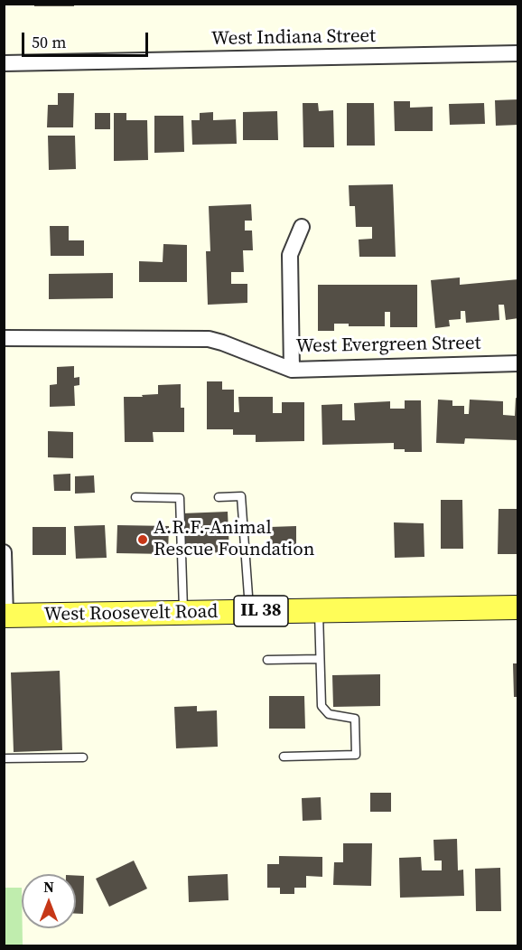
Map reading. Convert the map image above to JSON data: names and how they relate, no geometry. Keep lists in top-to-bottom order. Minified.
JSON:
{"streets":{"main road":["IL 38","West Roosevelt Road"],"street":["West Indiana Street","West Evergreen Street"]},"places":["A.R.F.-Animal Rescue Foundation"],"scale_bar":"50 m","north":"top"}
